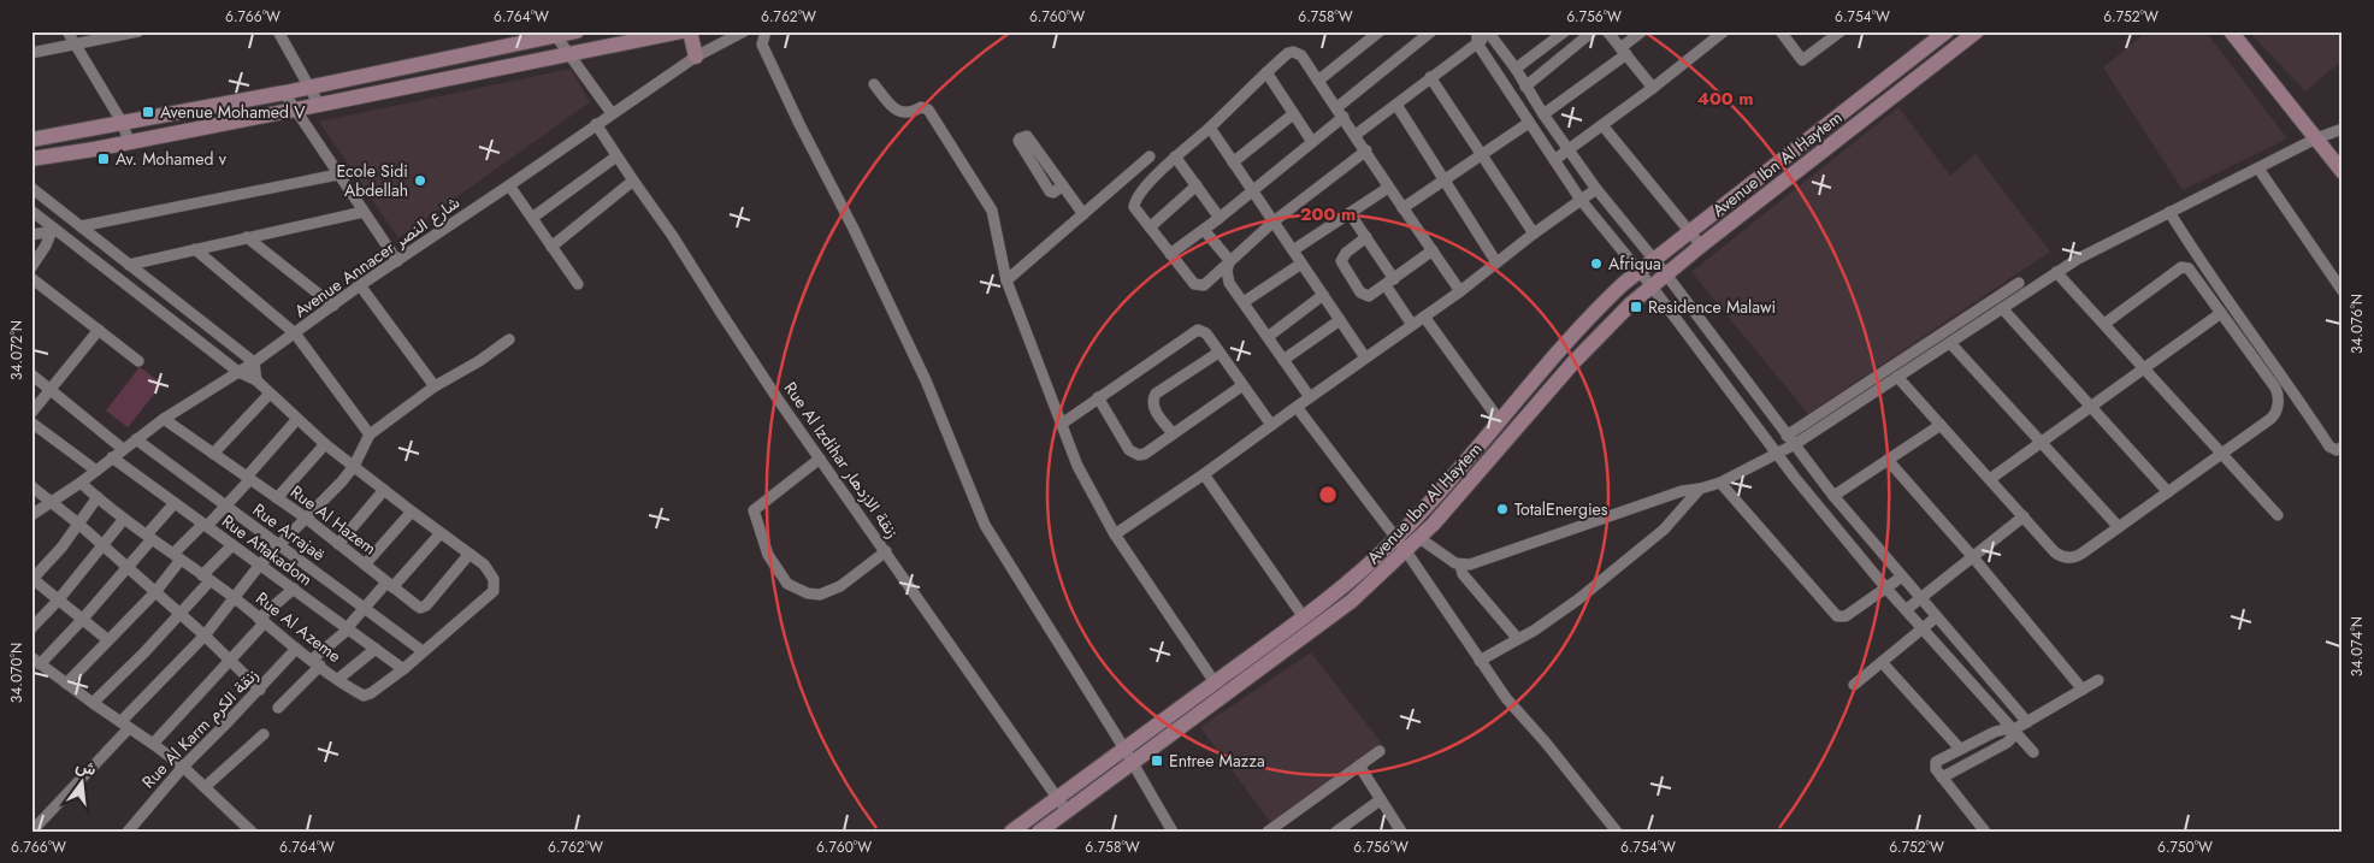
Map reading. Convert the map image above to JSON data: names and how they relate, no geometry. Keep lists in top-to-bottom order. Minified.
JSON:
{"streets":{"street":["Avenue Ibn Al Haytem","Avenue Annacer شارع النصر","Rue Al Izdihar زنقة الازدهار","Rue Al Hazem","Rue Arrajaë","Rue Attakadom","Rue Al Azeme","Rue Al Karm زنقة الكرم"]},"crossings":[["Avenue Ibn Al Haytem","Rue Al Izdihar زنقة الازدهار"],["Avenue Annacer شارع النصر","Rue Al Izdihar زنقة الازدهار"],["Avenue Annacer شارع النصر","Rue Al Hazem"],["Avenue Annacer شارع النصر","Rue Arrajaë"],["Avenue Annacer شارع النصر","Rue Attakadom"],["Avenue Annacer شارع النصر","Rue Al Azeme"],["Rue Al Hazem","Rue Al Azeme"],["Rue Arrajaë","Rue Al Azeme"],["Rue Attakadom","Rue Al Azeme"],["Rue Al Azeme","Rue Al Karm زنقة الكرم"]],"places":{"transit":["Avenue Mohamed V","Av. Mohamed v","Residence Malawi","Entree Mazza"],"other":["Ecole Sidi Abdellah","Afriqua","TotalEnergies"]},"north":"top","coordinates":["6.766°W","6.764°W","6.762°W","6.760°W","6.758°W","6.756°W","6.754°W","6.752°W","34.076°N","34.072°N","34.074°N","34.070°N","6.750°W"],"rings":["400 m","200 m"]}
